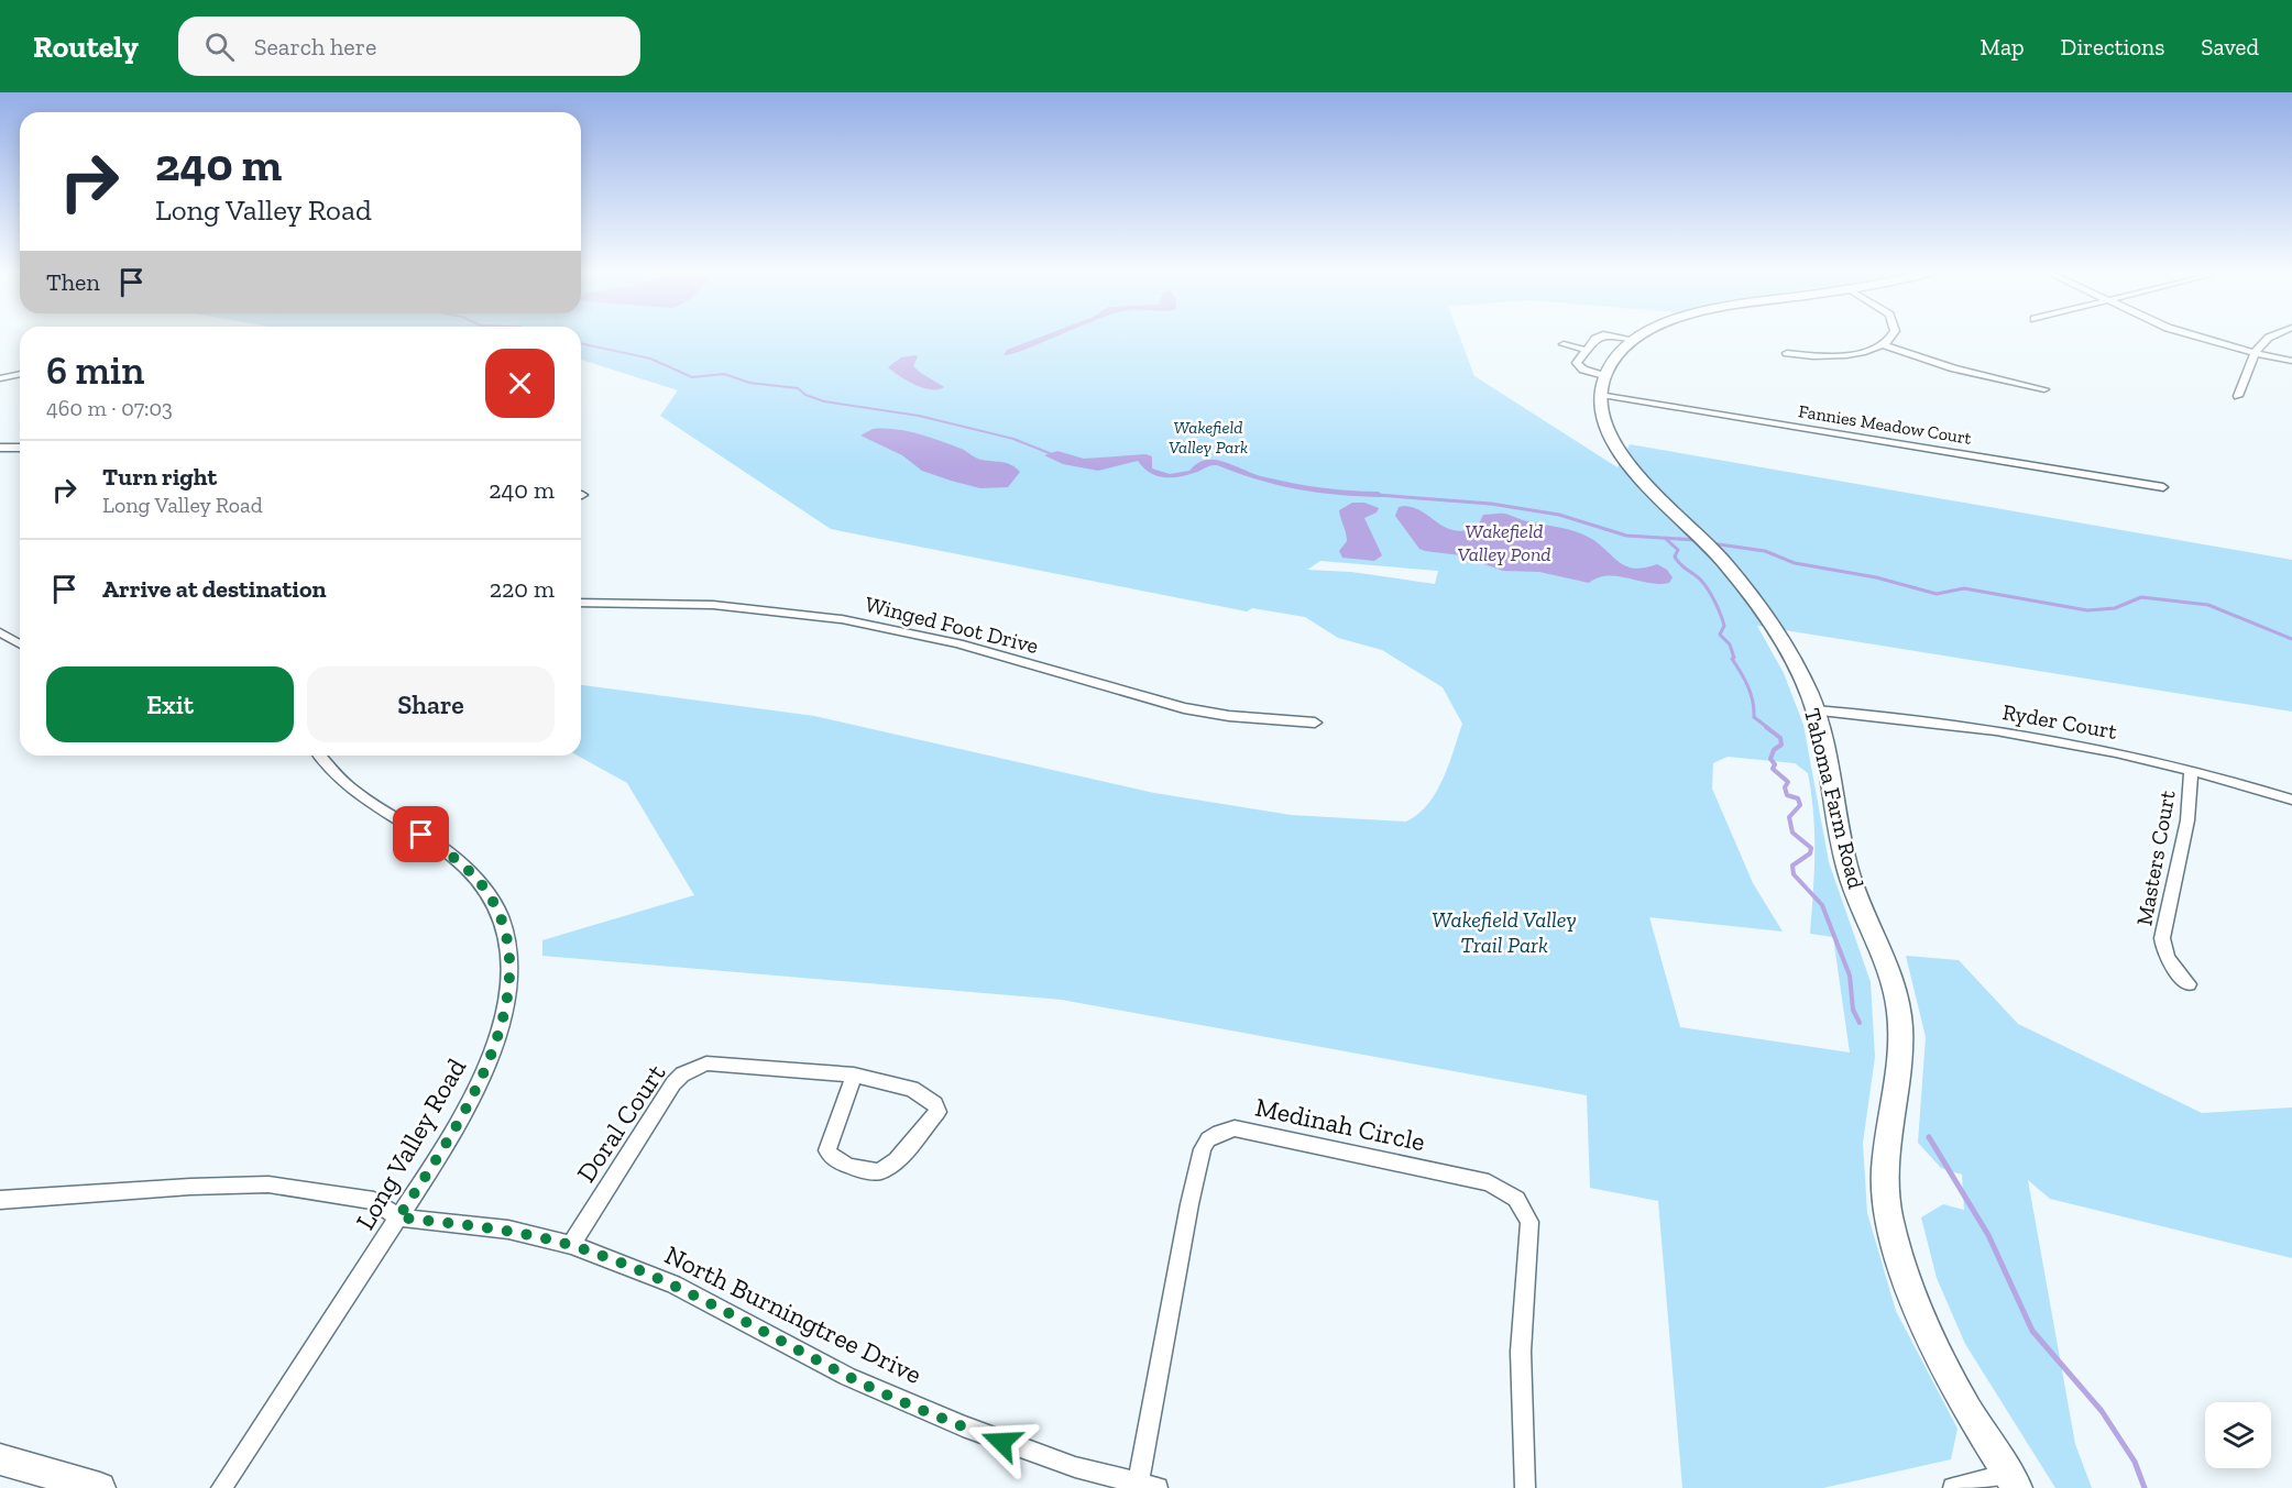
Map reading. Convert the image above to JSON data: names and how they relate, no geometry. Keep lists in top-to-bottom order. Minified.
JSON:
{"streets":{"street":["Fannies Meadow Court","Winged Foot Drive","Ryder Court","Tahoma Farm Road","Masters Court","Doral Court","Medinah Circle","Long Valley Road","North Burningtree Drive"]},"crossings":[["Fannies Meadow Court","Tahoma Farm Road"],["Ryder Court","Tahoma Farm Road"],["Ryder Court","Masters Court"],["Doral Court","North Burningtree Drive"],["Medinah Circle","North Burningtree Drive"],["Long Valley Road","North Burningtree Drive"]],"water":["Wakefield Valley Pond"],"parks":["Wakefield Valley Park","Wakefield Valley Trail Park"],"page":{"header":"Routely","search":"Search here","nav":["Map","Directions","Saved"],"turn":["240 m","Long Valley Road"],"then":"Then","heading":["6 min","460 m · 07:03"],"list":[{"name":"Turn right","note":"Long Valley Road","value":"240 m"},{"name":"Arrive at destination","value":"220 m"}],"buttons":["Exit","Share"]}}
